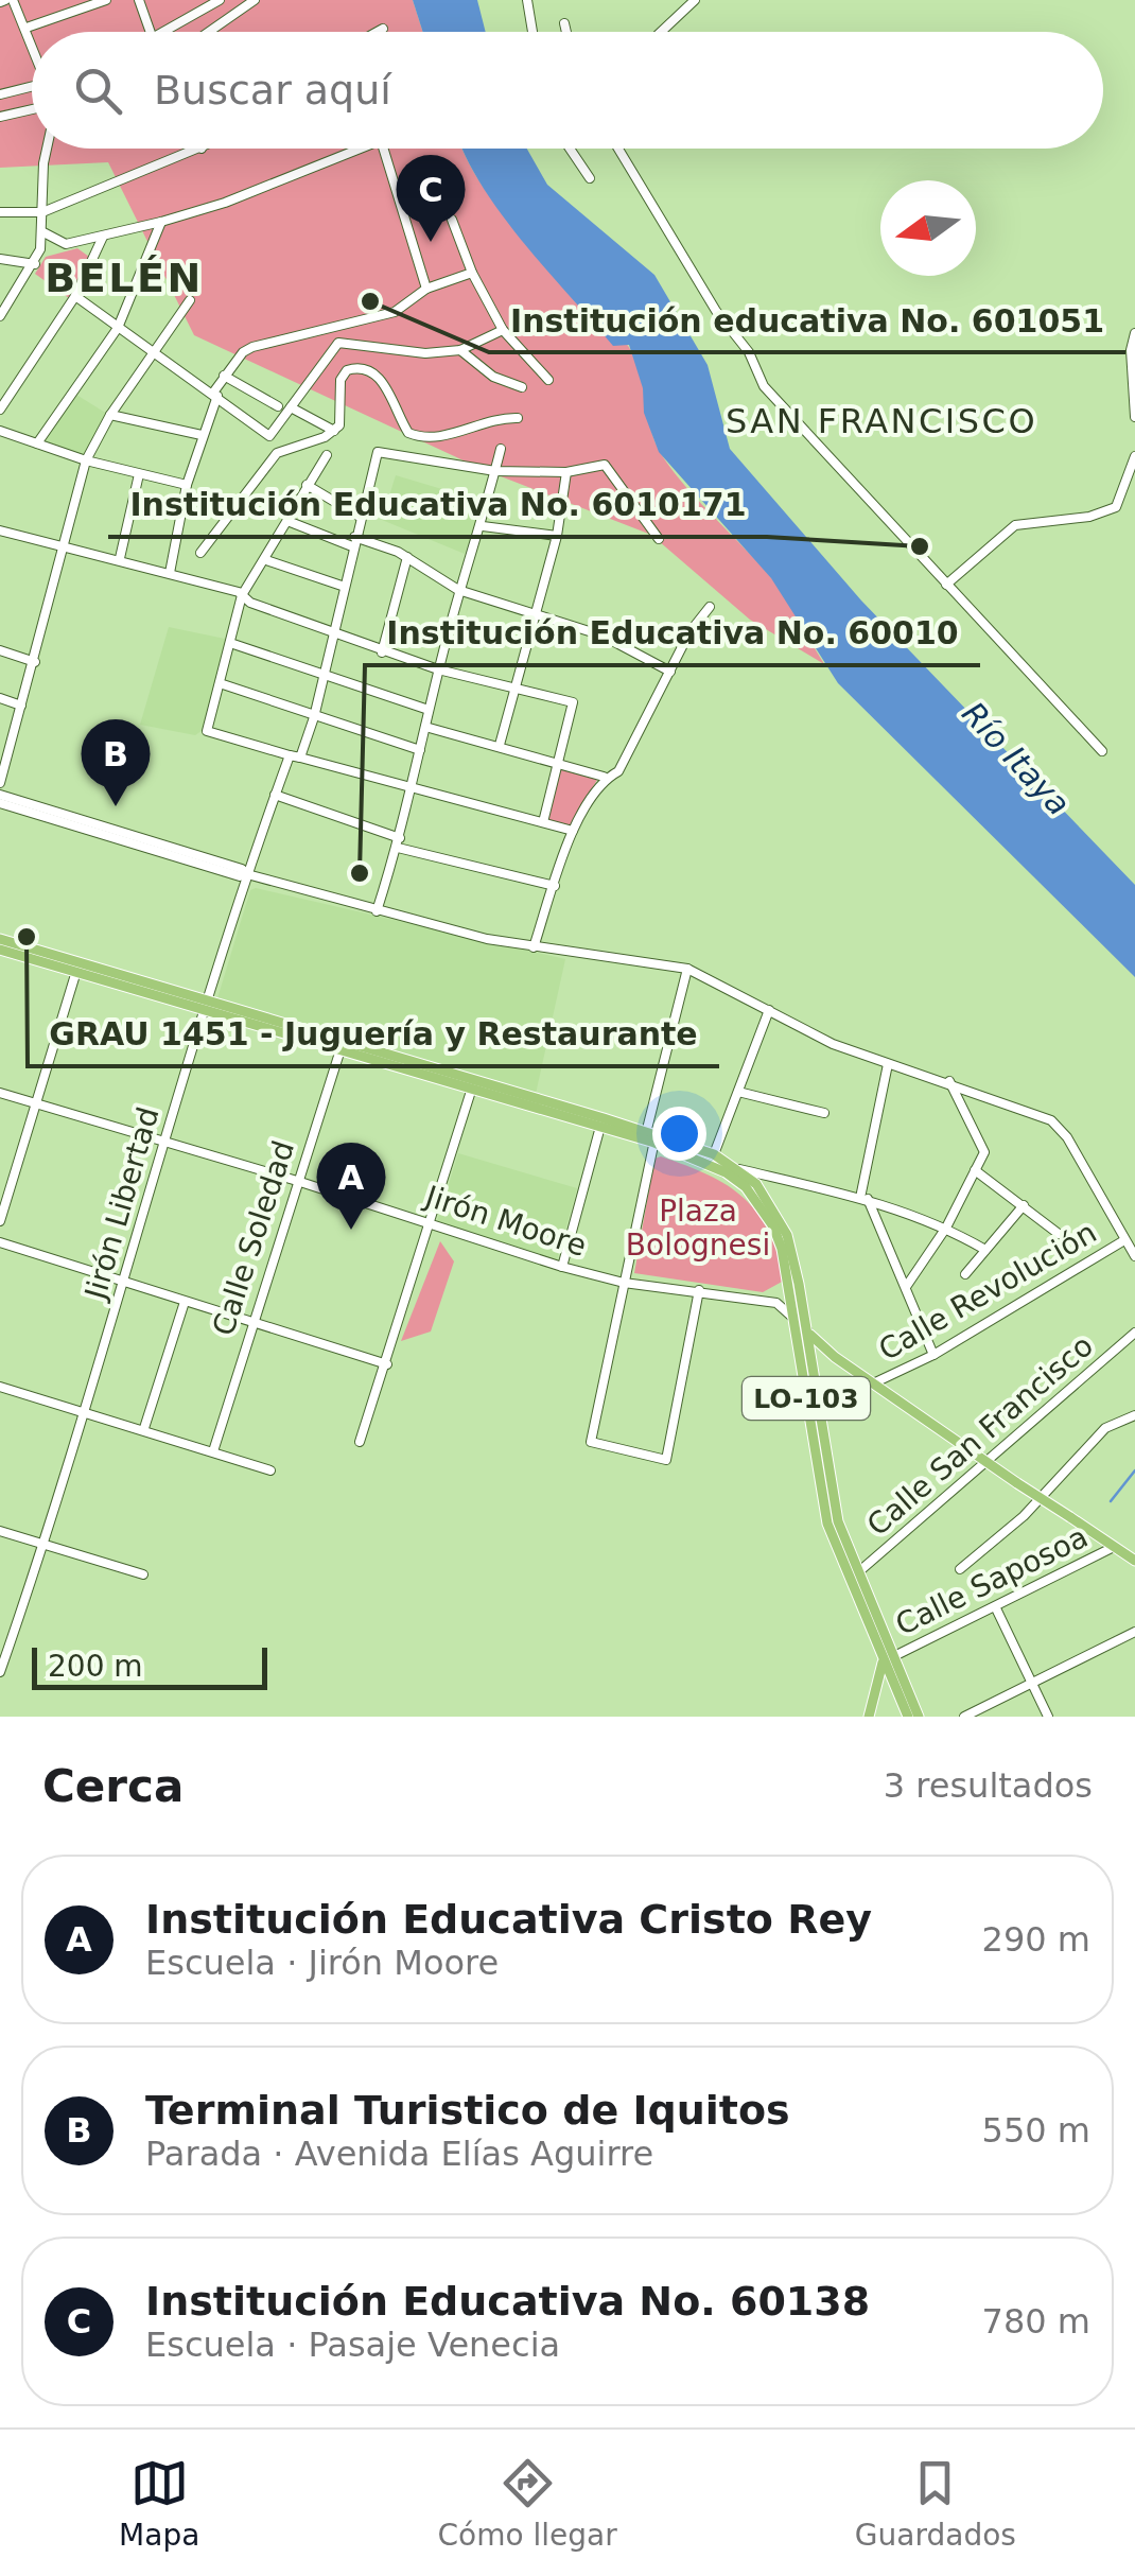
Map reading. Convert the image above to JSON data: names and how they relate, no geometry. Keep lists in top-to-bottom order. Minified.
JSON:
{"streets":{"main road":["LO-103"],"street":["Jirón Libertad","Jirón Moore","Calle Soledad","Calle Revolución","Calle San Francisco","Calle Saposoa"]},"crossings":[["Jirón Libertad","Jirón Moore"],["Jirón Libertad","LO-103"],["Jirón Moore","Calle Soledad"],["Jirón Moore","LO-103"],["Calle Soledad","LO-103"],["LO-103","Calle San Francisco"],["LO-103","Calle Saposoa"]],"districts":["BELÉN","SAN FRANCISCO"],"water":["Río Itaya"],"parks":["Plaza Bolognesi"],"places":["Institución educativa No. 601051","Institución Educativa No. 6010171","Institución Educativa No. 60010","GRAU 1451 - Juguería y Restaurante"],"scale_bar":"200 m","north":"left","page":{"search":"Buscar aquí","pins":["C","B","A"],"scale":"200 m","heading":["Cerca","3 resultados"],"list":[{"mark":"A","name":"Institución Educativa Cristo Rey","note":"Escuela · Jirón Moore","value":"290 m"},{"mark":"B","name":"Terminal Turistico de Iquitos","note":"Parada · Avenida Elías Aguirre","value":"550 m"},{"mark":"C","name":"Institución Educativa No. 60138","note":"Escuela · Pasaje Venecia","value":"780 m"}],"nav":["Mapa","Cómo llegar","Guardados"]}}
